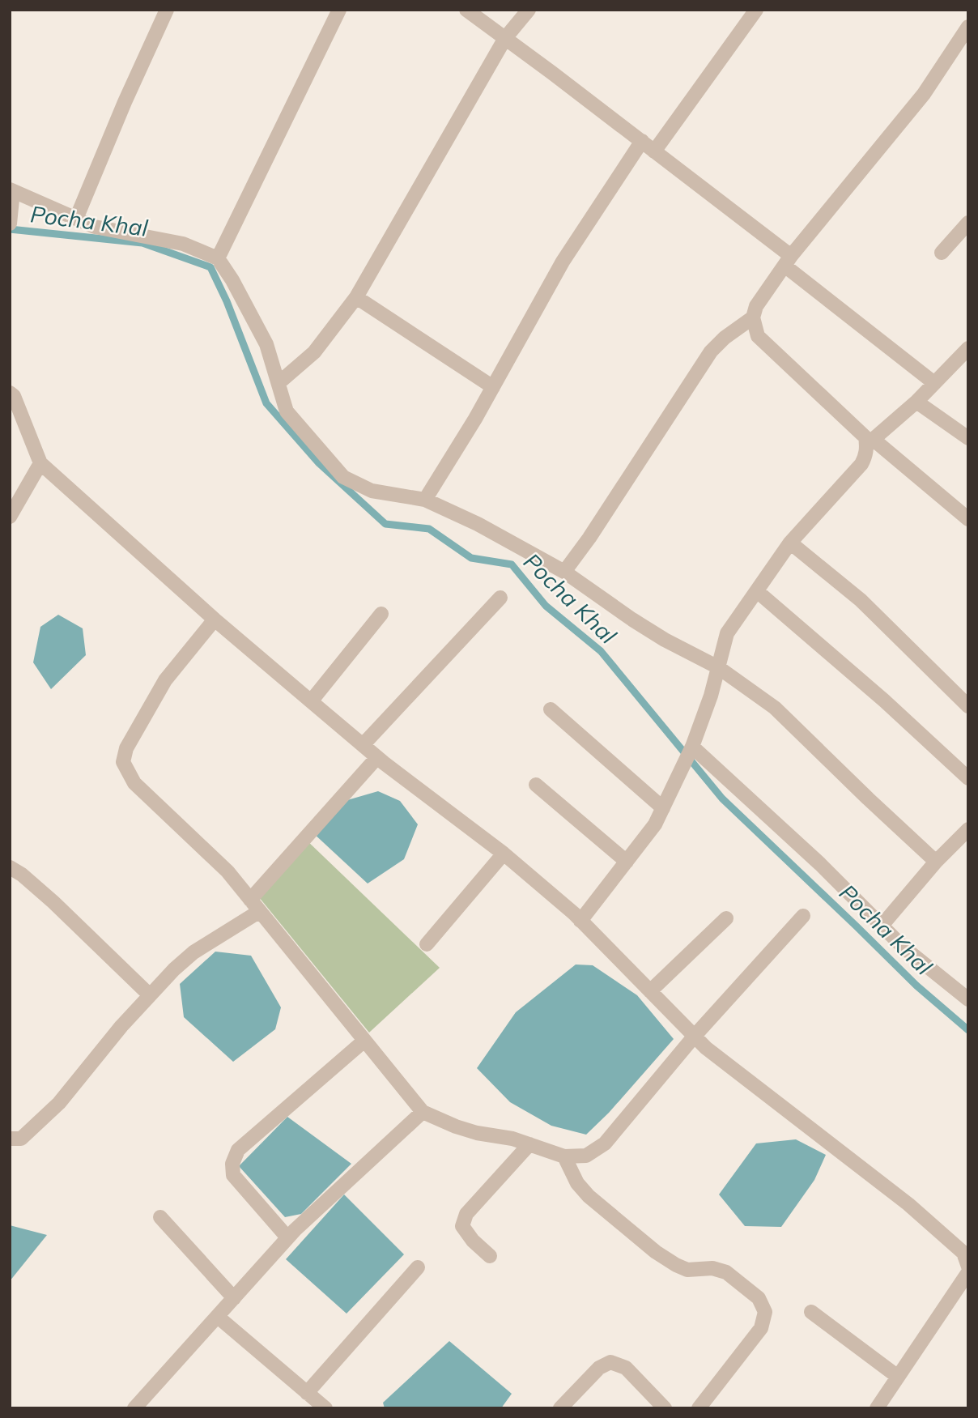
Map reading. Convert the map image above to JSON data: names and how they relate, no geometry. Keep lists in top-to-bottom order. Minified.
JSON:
{"water":["Pocha Khal"]}
